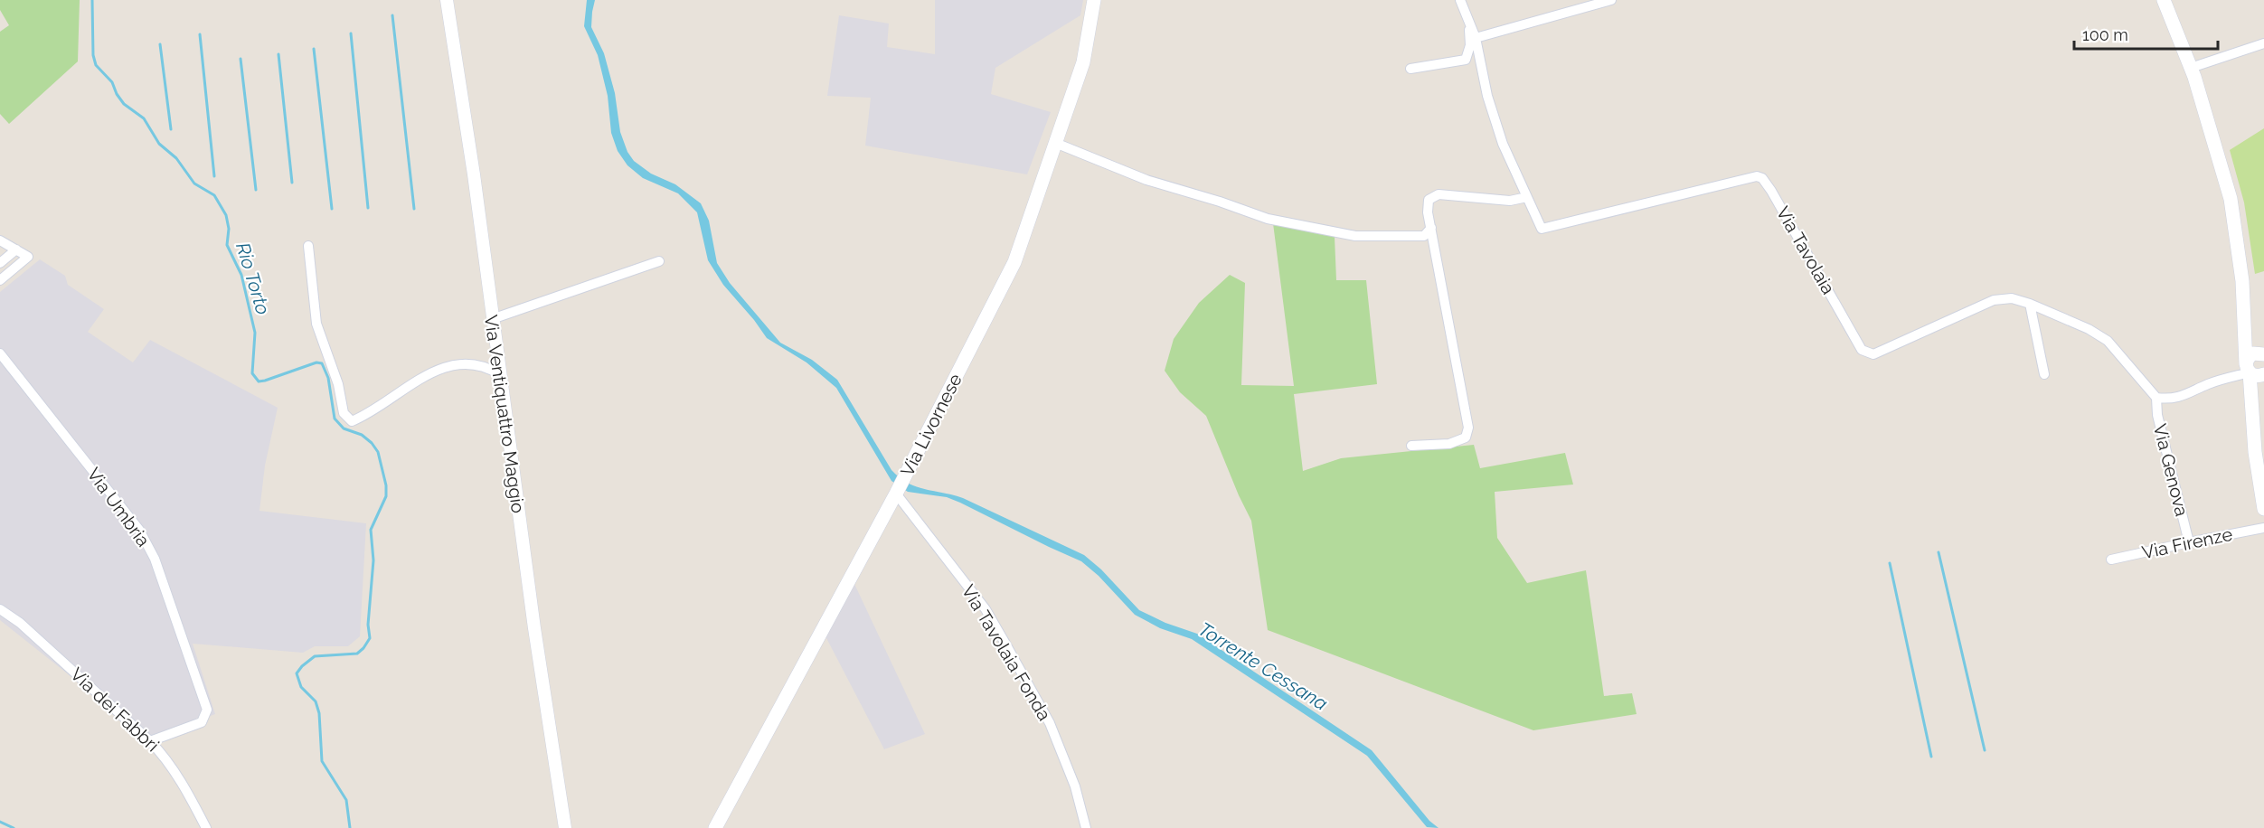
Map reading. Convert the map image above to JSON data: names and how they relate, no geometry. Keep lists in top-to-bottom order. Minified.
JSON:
{"streets":{"main road":["Via Livornese"],"street":["Via Tavolaia","Via Ventiquattro Maggio","Via Genova","Via Umbria","Via Firenze","Via Tavolaia Fonda","Via dei Fabbri"]},"crossings":[["Via Tavolaia","Via Genova"],["Via Livornese","Via Tavolaia Fonda"],["Via Genova","Via Firenze"],["Via Umbria","Via dei Fabbri"]],"water":["Rio Torto","Torrente Cessana"],"scale_bar":"100 m"}
